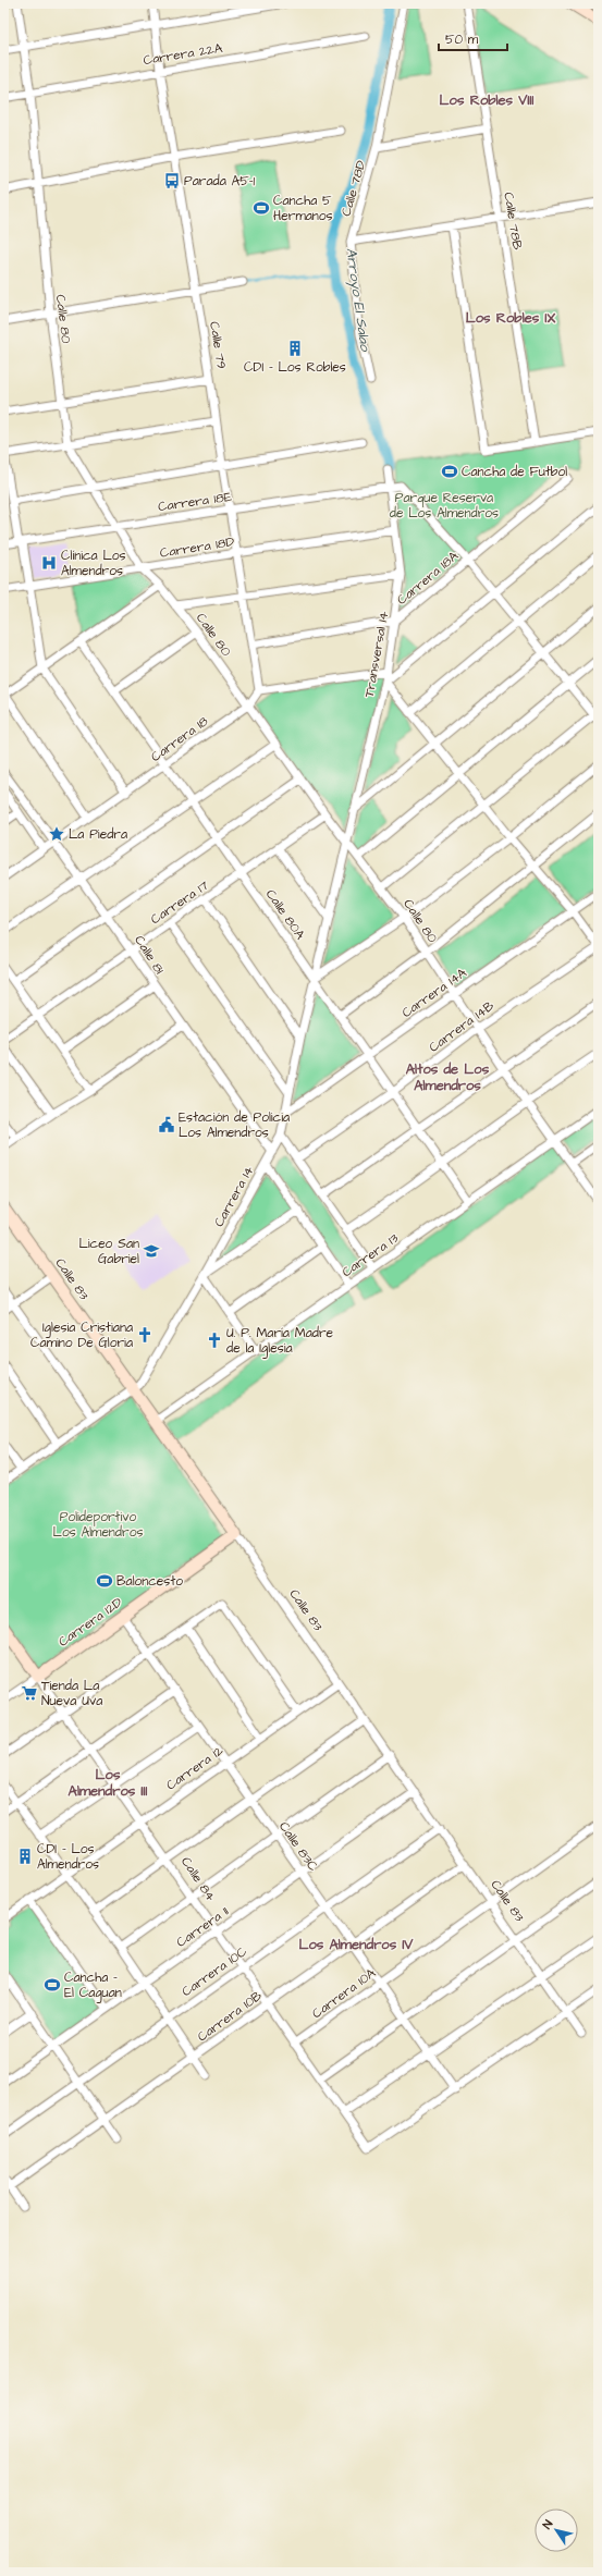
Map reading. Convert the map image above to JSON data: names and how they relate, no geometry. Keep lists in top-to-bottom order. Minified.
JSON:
{"streets":{"street":["Carrera 22A","Calle 78D","Calle 78B","Calle 80","Calle 79","Carrera 18E","Carrera 18D","Carrera 18A","Transversal 14","Carrera 18","Carrera 17","Calle 80A","Calle 81","Carrera 14A","Carrera 14B","Carrera 14","Carrera 13","Calle 83","Carrera 12D","Carrera 12","Calle 83C","Calle 84","Carrera 11","Carrera 10C","Carrera 10A","Carrera 10B"]},"crossings":[["Carrera 22A","Calle 80"],["Carrera 22A","Calle 79"],["Calle 80","Carrera 18E"],["Calle 80","Carrera 18D"],["Calle 80","Transversal 14"],["Calle 80","Carrera 18"],["Calle 80","Carrera 17"],["Calle 80","Carrera 14A"],["Calle 80","Carrera 14B"],["Calle 80","Carrera 14"],["Calle 80","Carrera 13"],["Calle 79","Carrera 18E"],["Calle 79","Carrera 18D"],["Calle 79","Carrera 18A"],["Calle 79","Carrera 18"],["Carrera 18E","Transversal 14"],["Carrera 18D","Transversal 14"],["Carrera 18A","Transversal 14"],["Transversal 14","Carrera 14"],["Carrera 18","Calle 80A"],["Carrera 18","Calle 81"],["Carrera 17","Calle 80A"],["Carrera 17","Calle 81"],["Calle 80A","Carrera 14A"],["Calle 80A","Carrera 14B"],["Calle 80A","Carrera 14"],["Calle 80A","Carrera 13"],["Calle 81","Carrera 14"],["Carrera 14A","Carrera 14"],["Carrera 14","Calle 83"],["Carrera 13","Calle 83"],["Calle 83","Carrera 12D"],["Calle 83","Carrera 12"],["Calle 83","Carrera 11"],["Calle 83","Carrera 10C"],["Calle 83","Carrera 10A"],["Calle 83","Carrera 10B"],["Carrera 12D","Calle 83C"],["Carrera 12D","Calle 84"],["Carrera 12","Calle 83C"],["Carrera 12","Calle 84"],["Calle 83C","Calle 84"],["Calle 83C","Carrera 11"],["Calle 83C","Carrera 10C"],["Calle 83C","Carrera 10A"],["Calle 83C","Carrera 10B"],["Calle 84","Carrera 11"],["Calle 84","Carrera 10C"],["Calle 84","Carrera 10A"],["Calle 84","Carrera 10B"]],"districts":["Los Robles VIII","Los Robles IX","Altos de Los Almendros","Los Almendros III","Los Almendros IV"],"water":["Arroyo El Salao"],"parks":["Parque Reserva de Los Almendros","Polideportivo Los Almendros"],"places":{"bus stop":["Parada A5-1"],"sports":["Cancha 5 Hermanos","Cancha de Futbol","Baloncesto","Cancha - El Caguan"],"building":["CDI - Los Robles","CDI - Los Almendros"],"hospital":["Clínica Los Almendros"],"place":["La Piedra"],"public building":["Estación de Policia Los Almendros"],"school or university":["Liceo San Gabriel"],"church":["Iglesia Cristiana Camino De Gloria","U. P. María Madre de la Iglesia"],"supermarket":["Tienda La Nueva Uva"]},"scale_bar":"50 m","north":"top left"}
